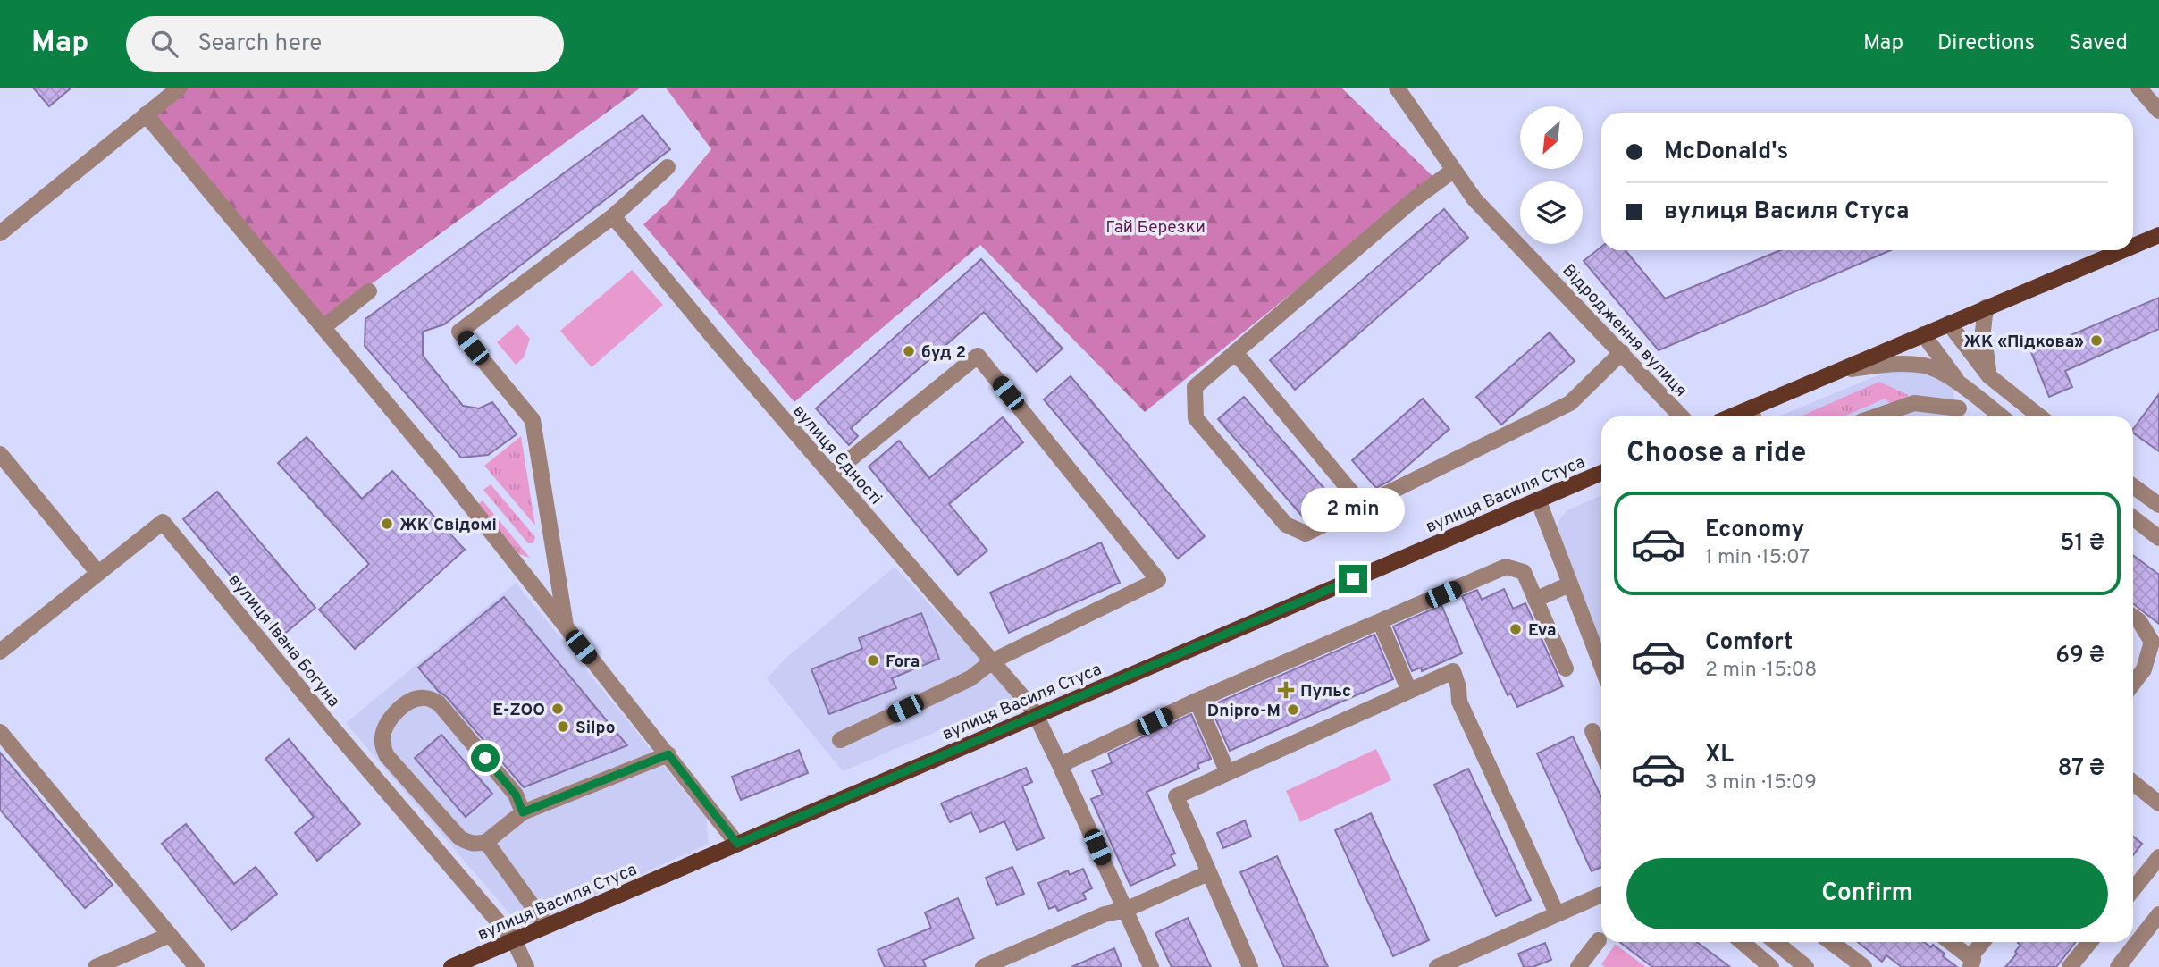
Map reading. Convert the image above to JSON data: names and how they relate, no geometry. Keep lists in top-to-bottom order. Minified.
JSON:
{"streets":{"main road":["вулиця Василя Стуса"],"street":["Відродження вулиця","вулиця Єдності","вулиця Івана Богуна"]},"crossings":[["вулиця Єдності","вулиця Василя Стуса"],["вулиця Василя Стуса","вулиця Івана Богуна"]],"parks":["Гай Березки"],"places":{"other":["ЖК «Підкова»","буд 2","ЖК Свідомі","Eva","Fora","E-ZOO","Dnipro-M","Silpo"],"health":["Пульс"]},"north":"bottom left","page":{"header":"Map","search":"Search here","nav":["Map","Directions","Saved"],"banner":["McDonald's","вулиця Василя Стуса"],"heading":"Choose a ride","bubble":"2 min","list":[{"name":"Economy","note":"1 min · 15:07","value":"51 ₴"},{"name":"Comfort","note":"2 min · 15:08","value":"69 ₴"},{"name":"XL","note":"3 min · 15:09","value":"87 ₴"}],"buttons":"Confirm"}}
